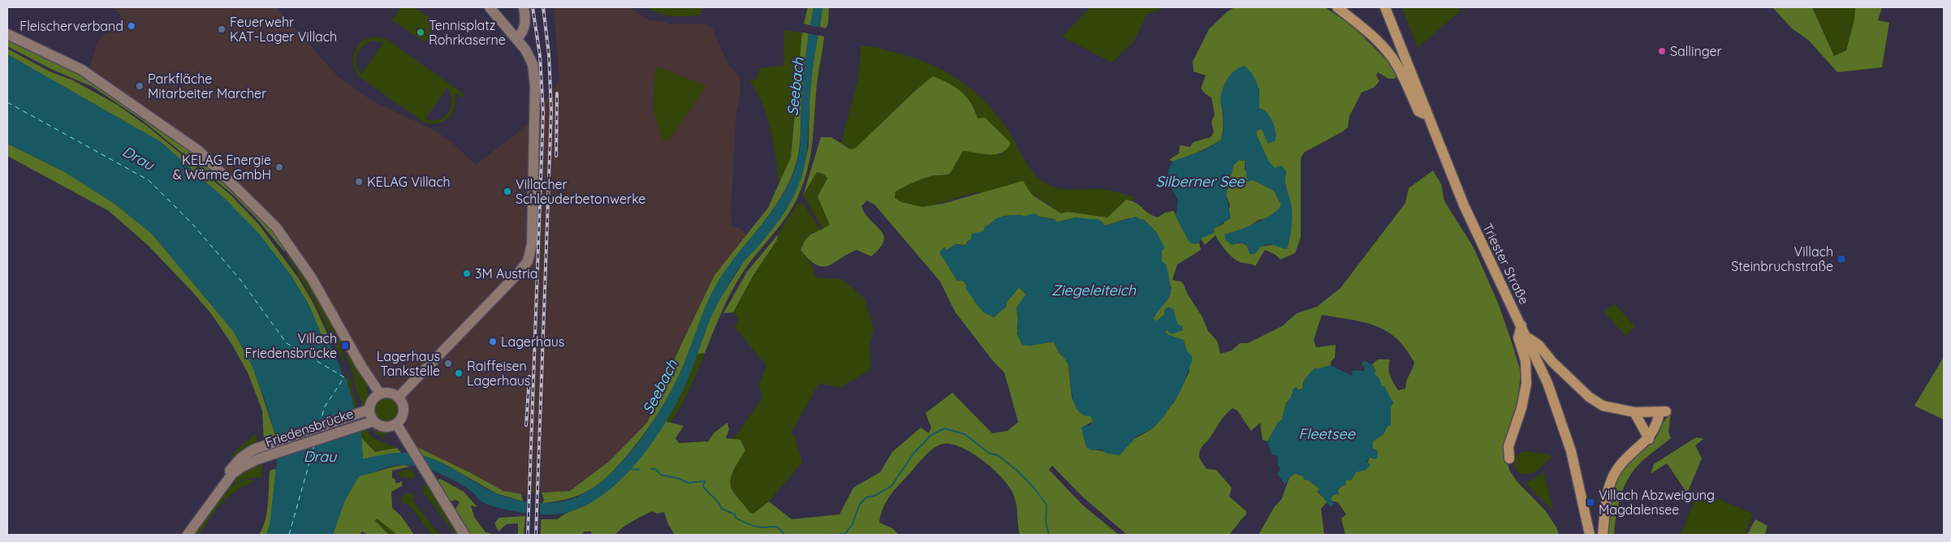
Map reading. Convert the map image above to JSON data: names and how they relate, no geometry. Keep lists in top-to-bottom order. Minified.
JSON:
{"streets":{"main road":["Triester Straße"],"street":["Friedensbrücke"]},"water":["Seebach","Drau","Silberner See","Ziegeleiteich","Fleetsee"],"places":{"other":["Fleischerverband","Feuerwehr KAT-Lager Villach","Tennisplatz Rohrkaserne","Sallinger","Parkfläche Mitarbeiter Marcher","KELAG Energie & Wärme GmbH","KELAG Villach","Villacher Schleuderbetonwerke","3M Austria","Lagerhaus","Lagerhaus Tankstelle","Raiffeisen Lagerhaus"],"transit":["Villach Steinbruchstraße","Villach Friedensbrücke","Villach Abzweigung Magdalensee"]}}
